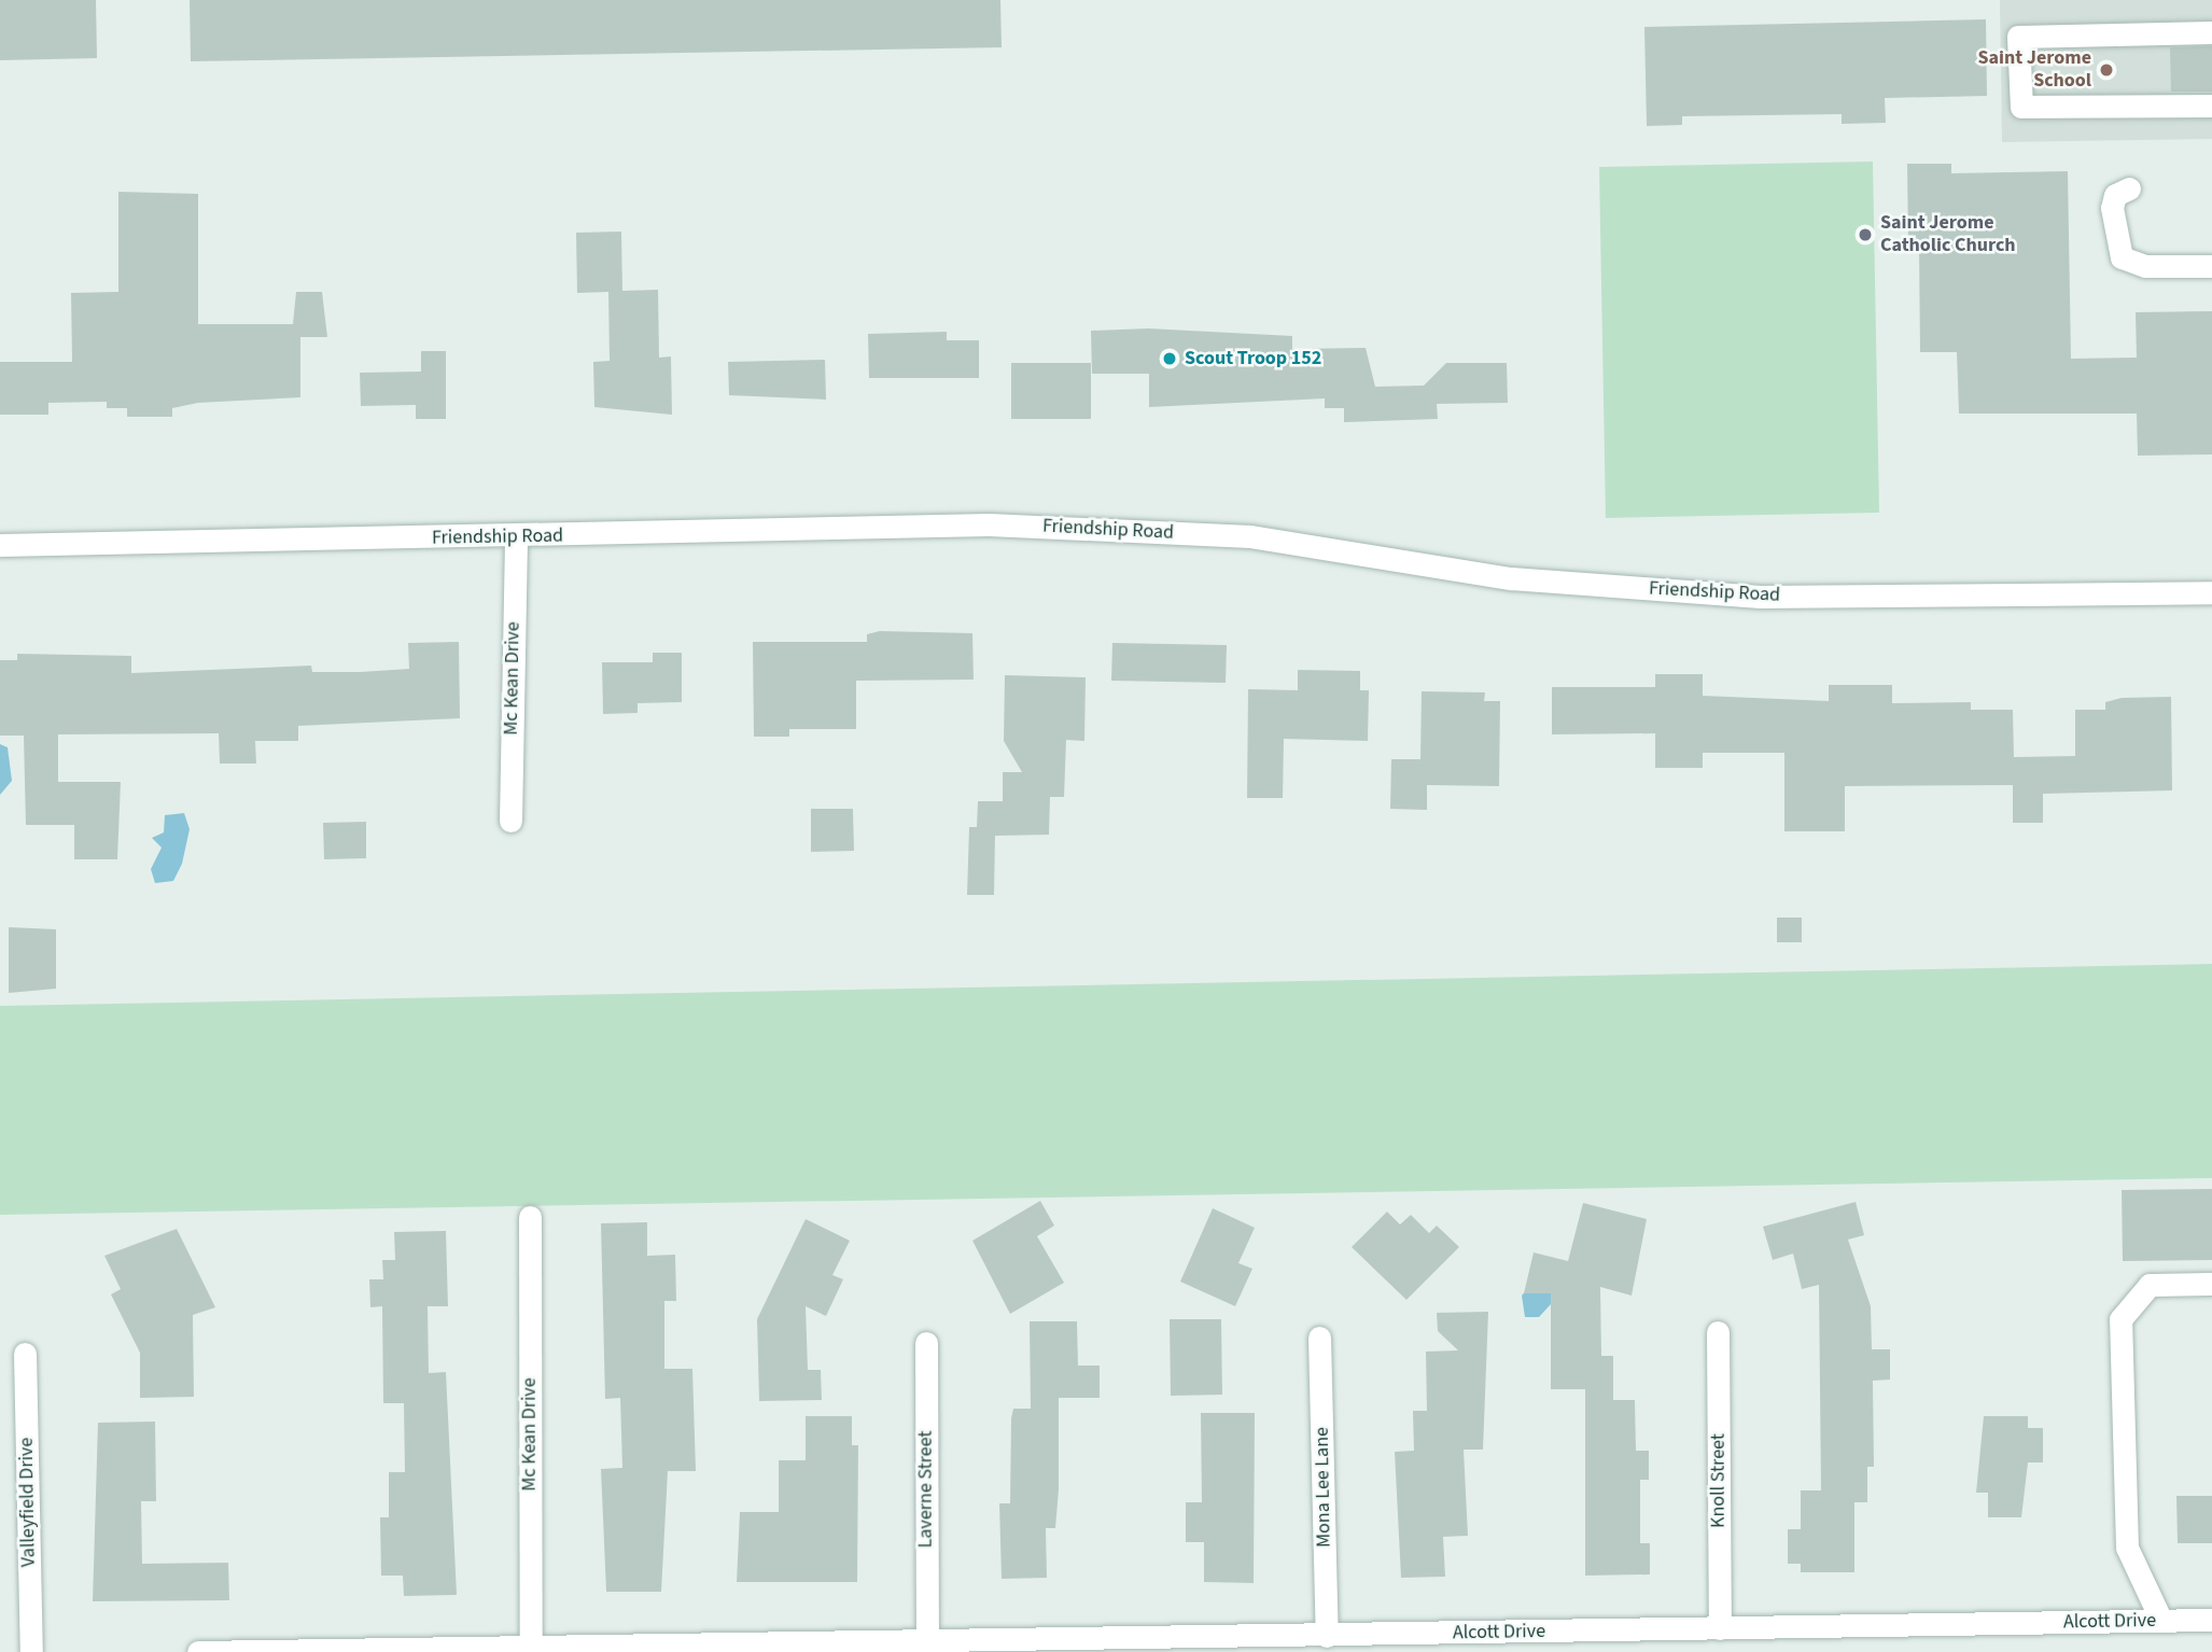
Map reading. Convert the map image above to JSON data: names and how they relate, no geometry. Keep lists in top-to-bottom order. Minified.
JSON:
{"streets":{"street":["Friendship Road","Mc Kean Drive","Knoll Street","Mona Lee Lane","Laverne Street","Valleyfield Drive","Alcott Drive"]},"crossings":[["Friendship Road","Mc Kean Drive"],["Mc Kean Drive","Alcott Drive"],["Knoll Street","Alcott Drive"],["Mona Lee Lane","Alcott Drive"],["Laverne Street","Alcott Drive"]],"places":["Saint Jerome School","Saint Jerome Catholic Church","Scout Troop 152"]}
